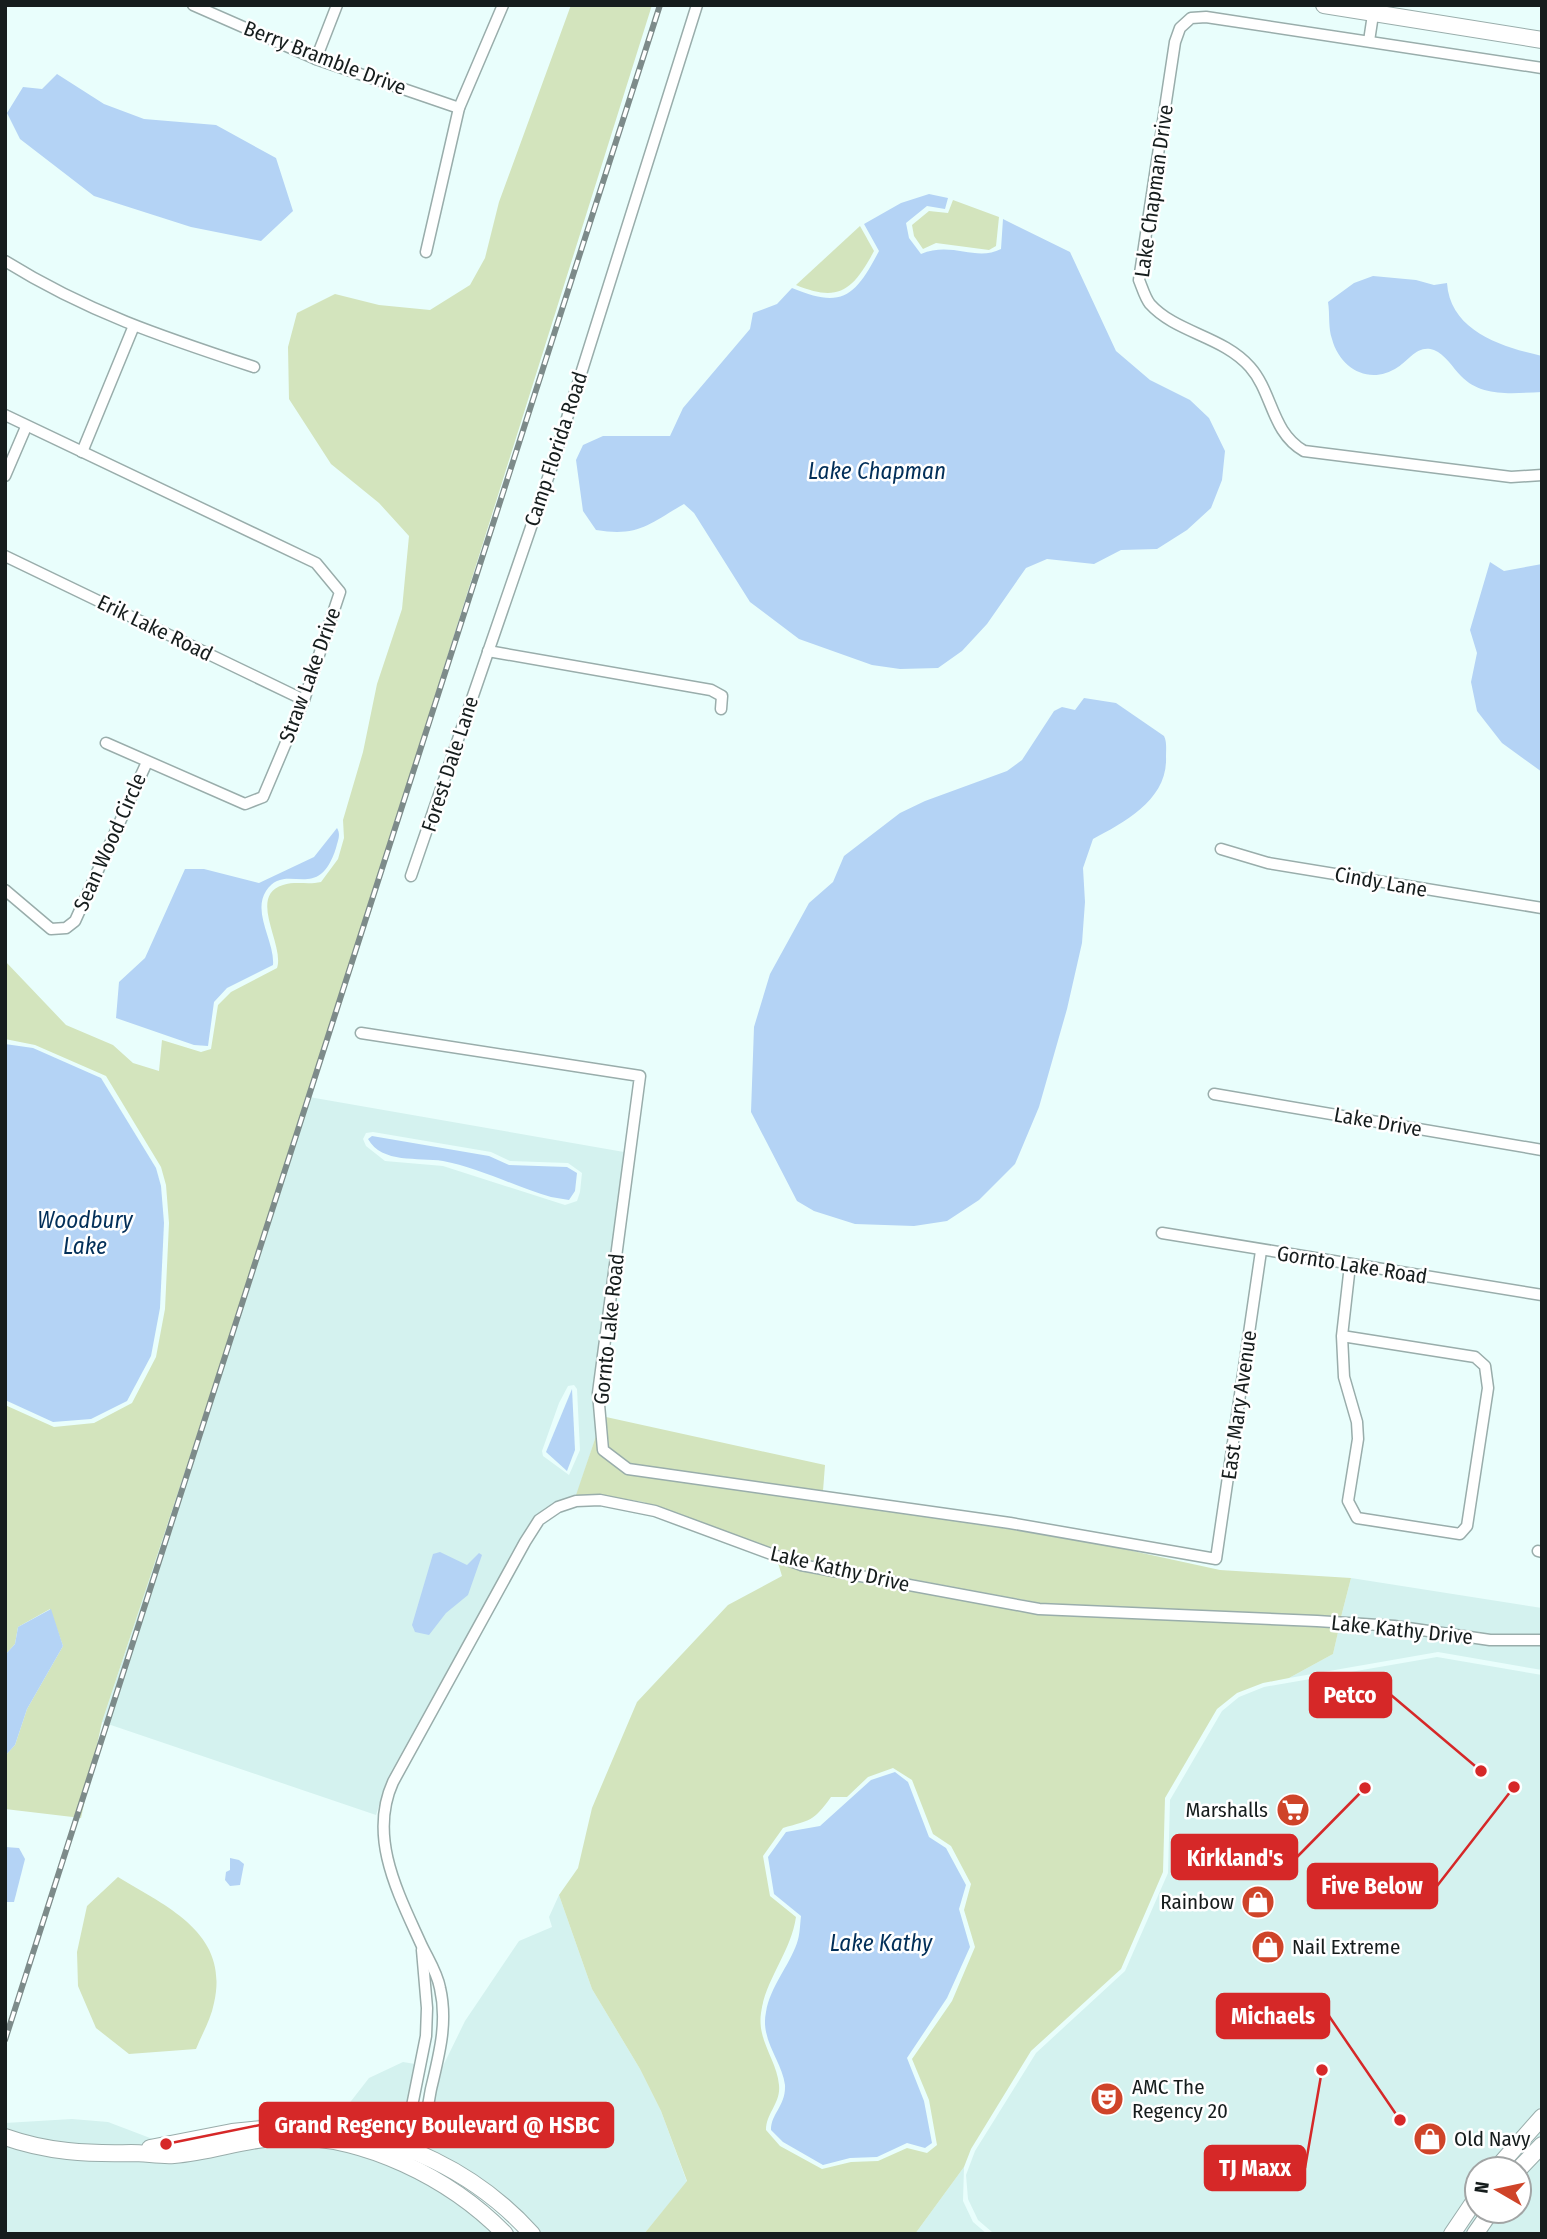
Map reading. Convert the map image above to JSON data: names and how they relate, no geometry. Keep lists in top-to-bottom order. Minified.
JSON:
{"streets":{"street":["Berry Bramble Drive","Lake Chapman Drive","Camp Florida Road","Erik Lake Road","Straw Lake Drive","Forest Dale Lane","Sean Wood Circle","Cindy Lane","Lake Drive","Gornto Lake Road","East Mary Avenue","Lake Kathy Drive"]},"crossings":[["Camp Florida Road","Forest Dale Lane"],["Erik Lake Road","Straw Lake Drive"],["Straw Lake Drive","Sean Wood Circle"],["Gornto Lake Road","East Mary Avenue"]],"water":["Lake Chapman","Woodbury Lake","Lake Kathy"],"places":{"other":["Petco","Five Below","Kirkland's","TJ Maxx","Michaels","Grand Regency Boulevard @ HSBC"],"supermarket":["Marshalls"],"shop":["Rainbow","Nail Extreme","Old Navy"],"theatre":["AMC The Regency 20"]},"north":"left"}
